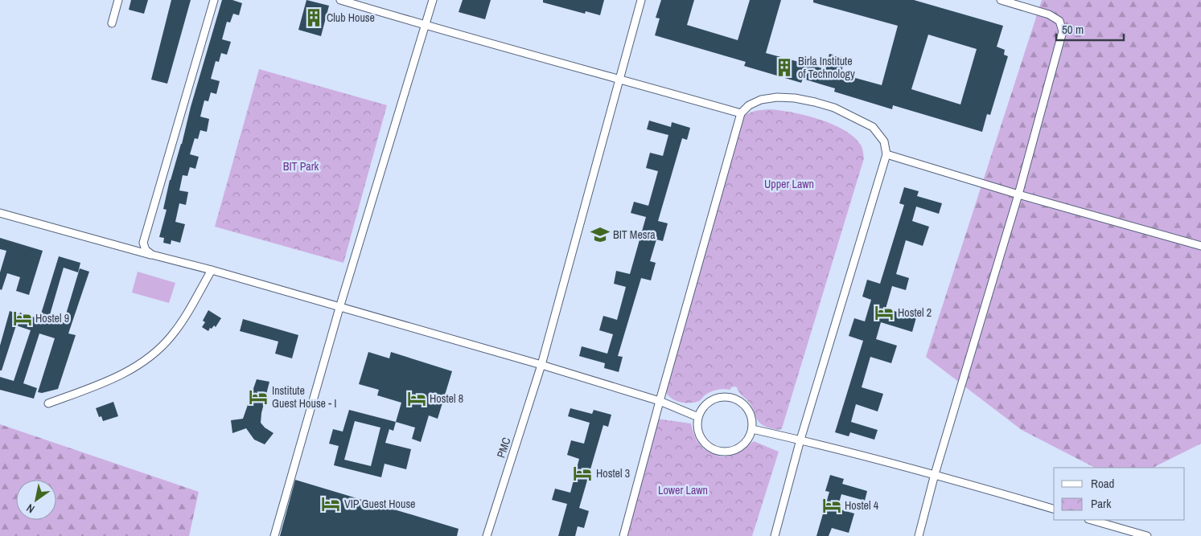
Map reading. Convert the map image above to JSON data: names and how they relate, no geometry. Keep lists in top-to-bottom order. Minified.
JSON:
{"streets":{"street":["PMC"]},"parks":["BIT Park","Upper Lawn","Lower Lawn"],"places":{"building":["Club House","Birla Institute of Technology"],"school or university":["BIT Mesra"],"hotel":["Hostel 2","Hostel 9","Institute Guest House - I","Hostel 8","Hostel 3","VIP Guest House","Hostel 4"]},"legend":["Road","Park"],"scale_bar":"50 m","north":"bottom left"}
